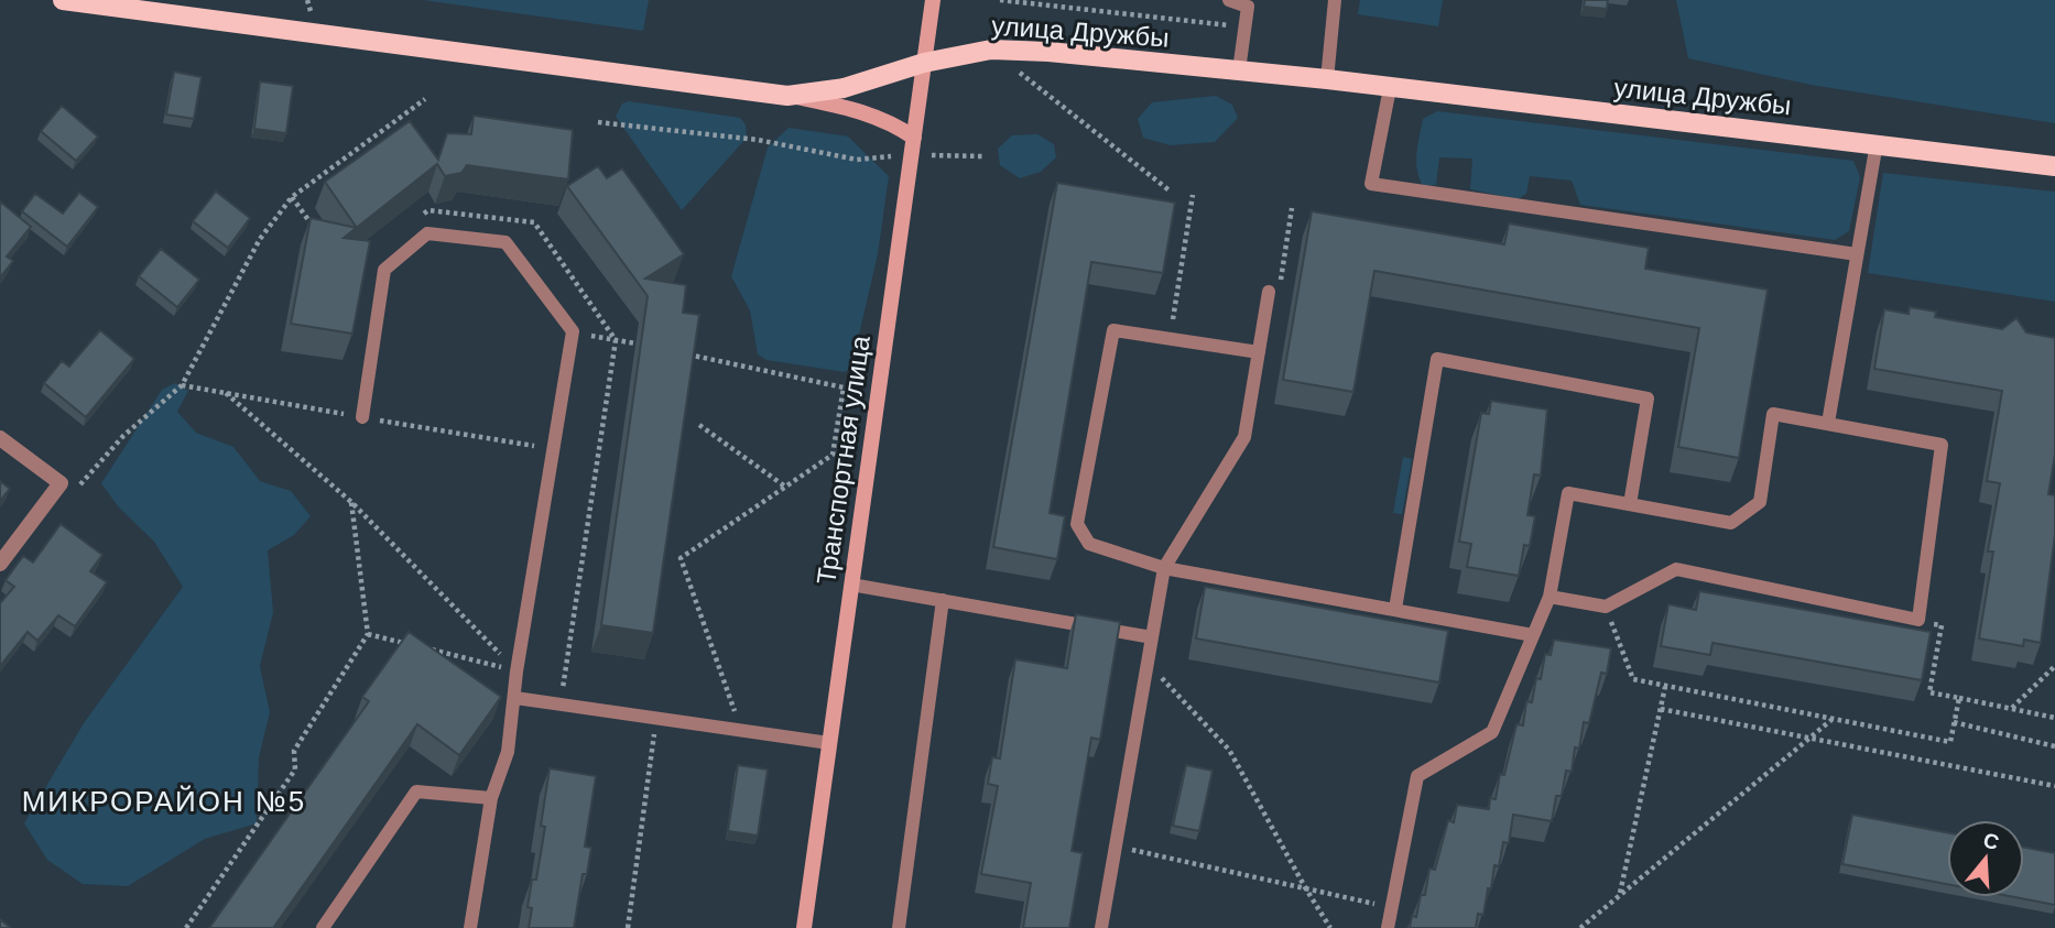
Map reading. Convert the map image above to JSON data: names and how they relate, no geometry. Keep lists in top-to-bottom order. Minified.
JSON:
{"streets":{"main road":["улица Дружбы","Транспортная улица"]},"crossings":[["улица Дружбы","Транспортная улица"]],"districts":["МИКРОРАЙОН №5"],"north":"top"}
